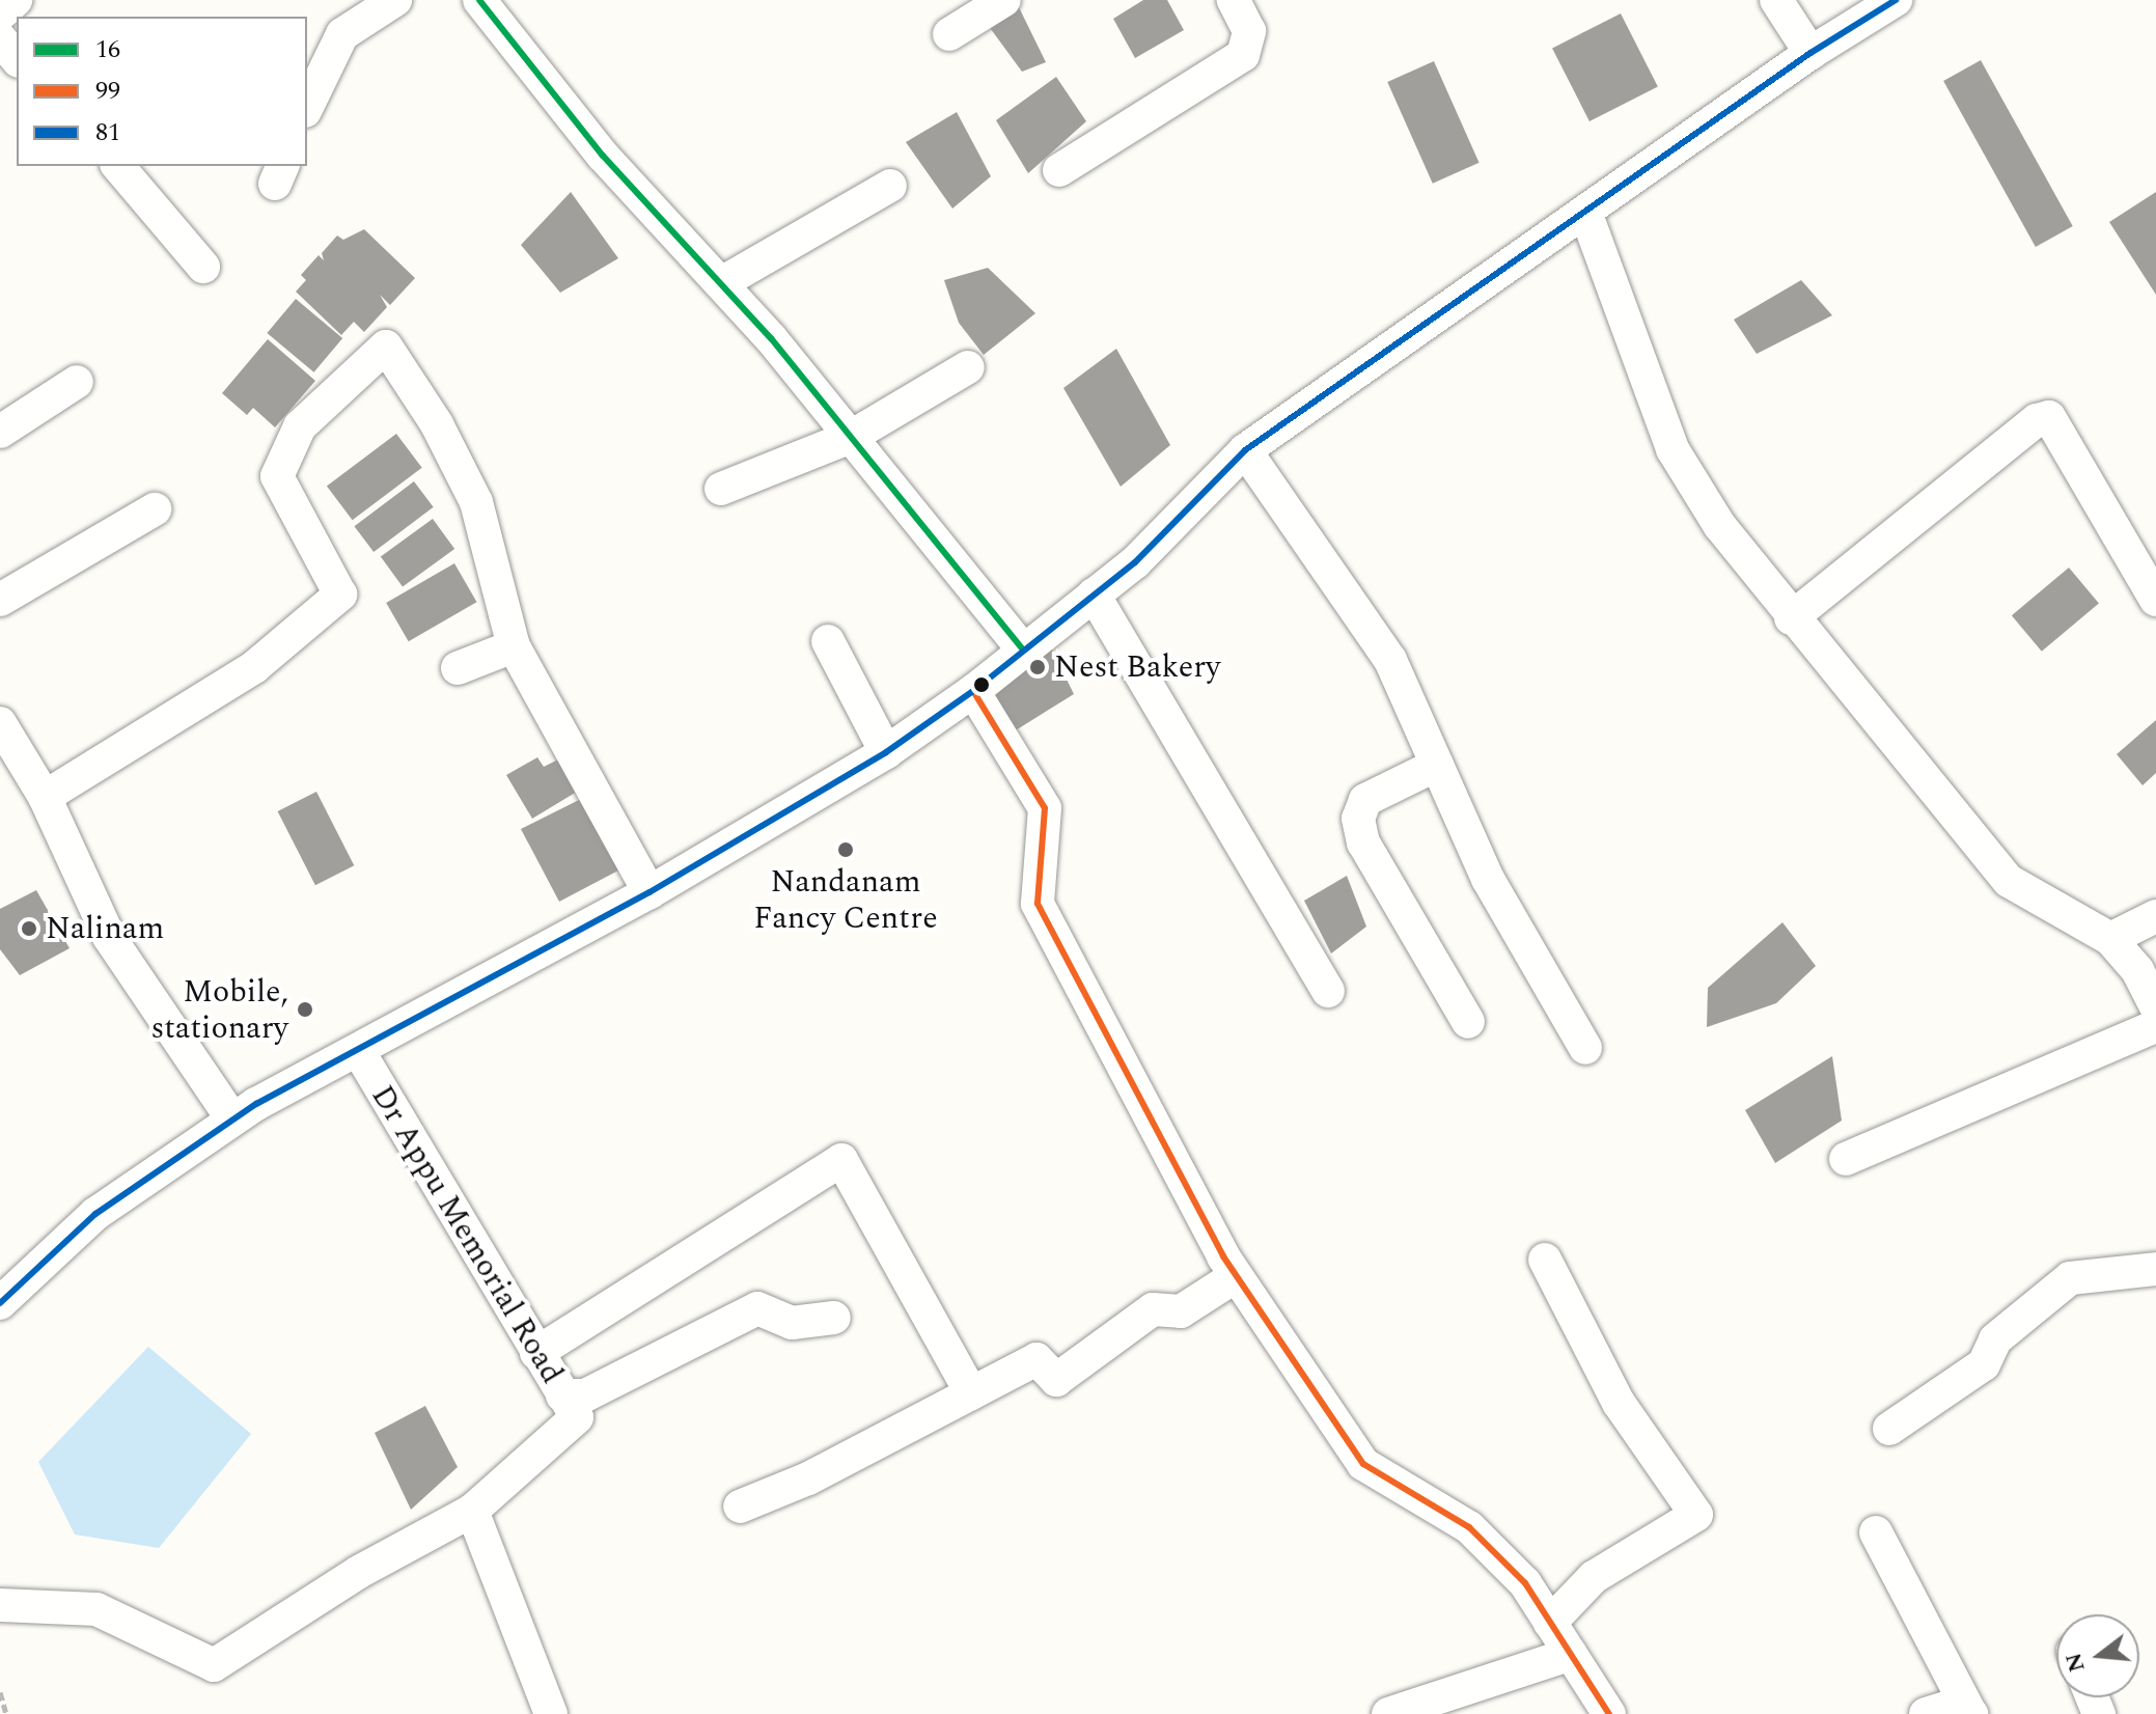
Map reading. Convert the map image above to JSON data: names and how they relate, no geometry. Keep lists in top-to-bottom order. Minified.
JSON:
{"streets":{"street":["Dr Appu Memorial Road"]},"places":["Nest Bakery","Nandanam Fancy Centre","Nalinam","Mobile, stationary"],"lines":["transit line 16","transit line 81","transit line 99"],"legend":["16","99","81"],"north":"left"}
